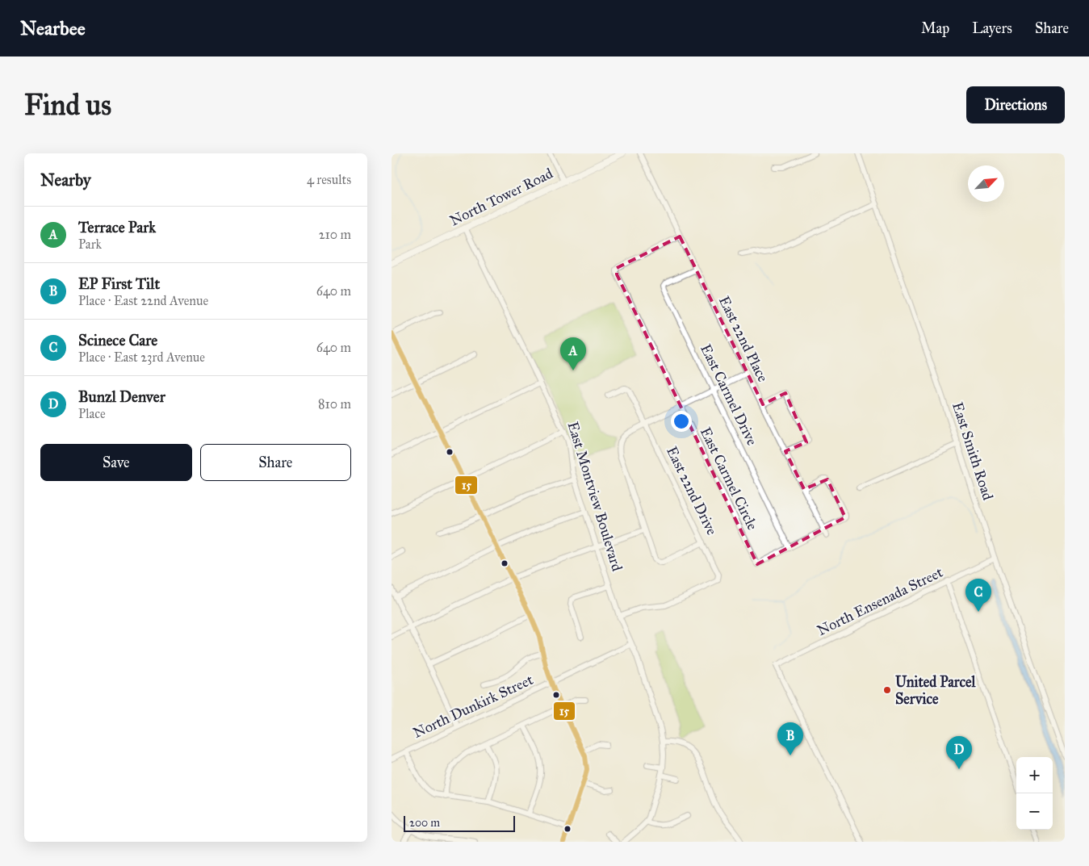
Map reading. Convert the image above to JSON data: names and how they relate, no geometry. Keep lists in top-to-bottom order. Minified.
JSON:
{"streets":{"main road":["North Tower Road"],"street":["East 22nd Place","East Carmel Drive","East Smith Road","East Carmel Circle","East 22nd Drive","East Montview Boulevard","North Ensenada Street","North Dunkirk Street"]},"crossings":[["North Tower Road","East Montview Boulevard"],["East 22nd Place","East Carmel Drive"],["East 22nd Place","East Carmel Circle"],["East Carmel Drive","East Carmel Circle"],["East Smith Road","North Ensenada Street"],["East 22nd Drive","East Montview Boulevard"],["East Montview Boulevard","North Dunkirk Street"]],"places":["United Parcel Service"],"lines":["transit line 15"],"scale_bar":"200 m","north":"top right","page":{"header":"Nearbee","nav":["Map","Layers","Share"],"buttons":["Directions",["Save","Share"]],"title":"Find us","heading":["Nearby","4 results"],"list":[{"mark":"A","name":"Terrace Park","note":"Park","value":"210 m"},{"mark":"B","name":"EP First Tilt","note":"Place · East 22nd Avenue","value":"640 m"},{"mark":"C","name":"Scinece Care","note":"Place · East 23rd Avenue","value":"640 m"},{"mark":"D","name":"Bunzl Denver","note":"Place","value":"810 m"}],"pins":["A","C","B","D"],"map_buttons":["+","−"],"scale":"200 m"}}
